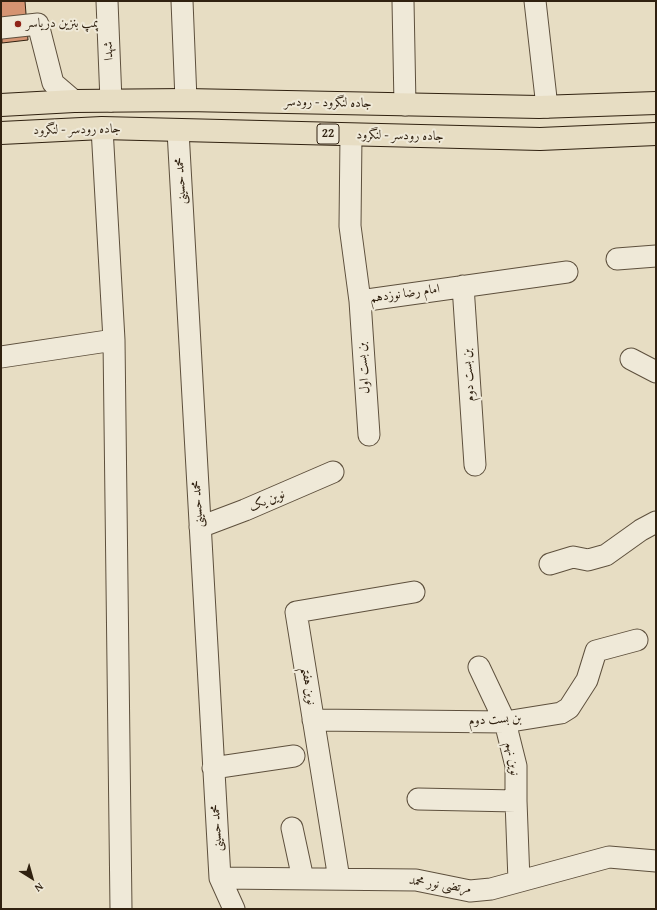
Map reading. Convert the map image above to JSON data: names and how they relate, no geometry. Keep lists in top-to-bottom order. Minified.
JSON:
{"streets":{"highway":["جاده لنگرود - رودسر","جاده رودسر - لنگرود","22"],"street":["شهدا","محمد حسینی","امام رضا نوزدهم","بن بست اول","بن بست دوم","نوین یک","نوین هفتم","نوین نهم","مرتضی نور محمد"]},"crossings":[["شهدا","جاده لنگرود - رودسر"],["جاده رودسر - لنگرود","محمد حسینی"],["جاده رودسر - لنگرود","امام رضا نوزدهم"],["محمد حسینی","نوین یک"],["محمد حسینی","مرتضی نور محمد"],["امام رضا نوزدهم","بن بست اول"],["امام رضا نوزدهم","بن بست دوم"],["بن بست دوم","نوین هفتم"],["بن بست دوم","نوین نهم"],["نوین هفتم","مرتضی نور محمد"],["نوین نهم","مرتضی نور محمد"]],"places":["پمپ بنزین دریاسر"],"north":"bottom right"}
